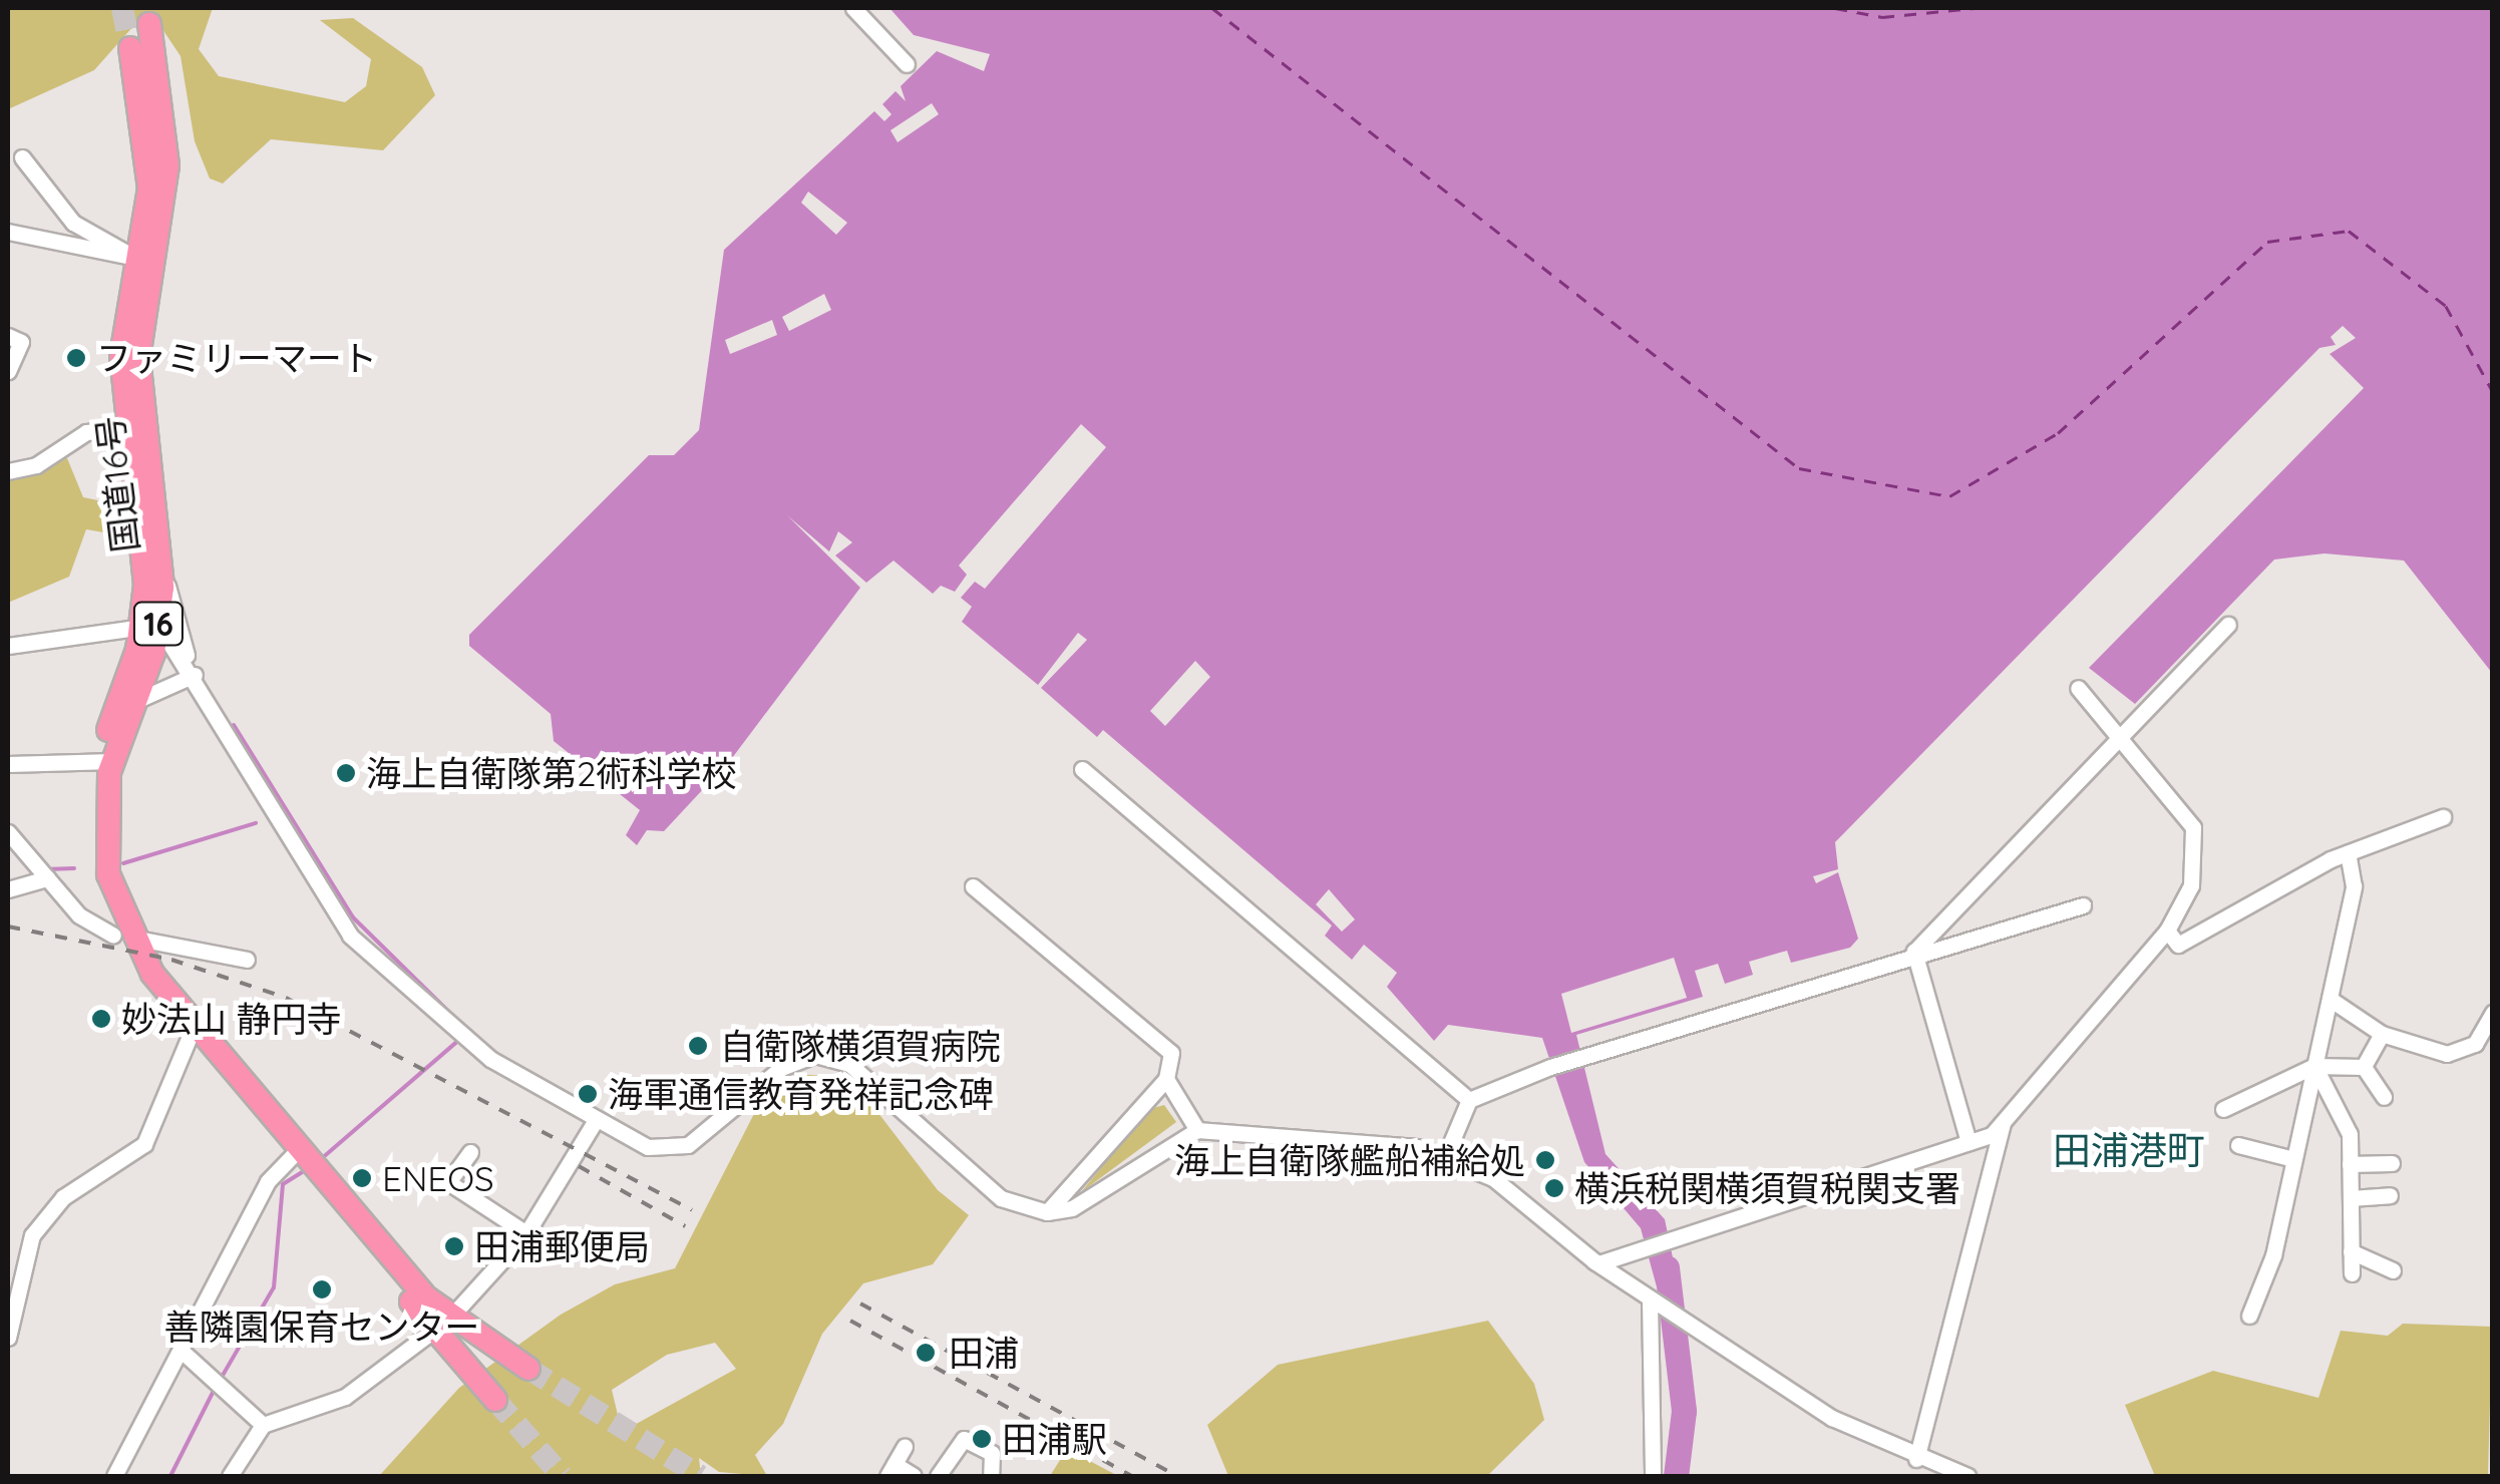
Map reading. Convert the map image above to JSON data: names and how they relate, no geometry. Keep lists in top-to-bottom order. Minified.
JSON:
{"streets":{"highway":["国道16号","16"]},"districts":["田浦港町"],"places":["ファミリーマート","海上自衛隊第2術科学校","妙法山 静円寺","自衛隊横須賀病院","海軍通信教育発祥記念碑","海上自衛隊艦船補給処","ENEOS","横浜税関横須賀税関支署","田浦郵便局","善隣園保育センター","田浦","田浦駅"]}
